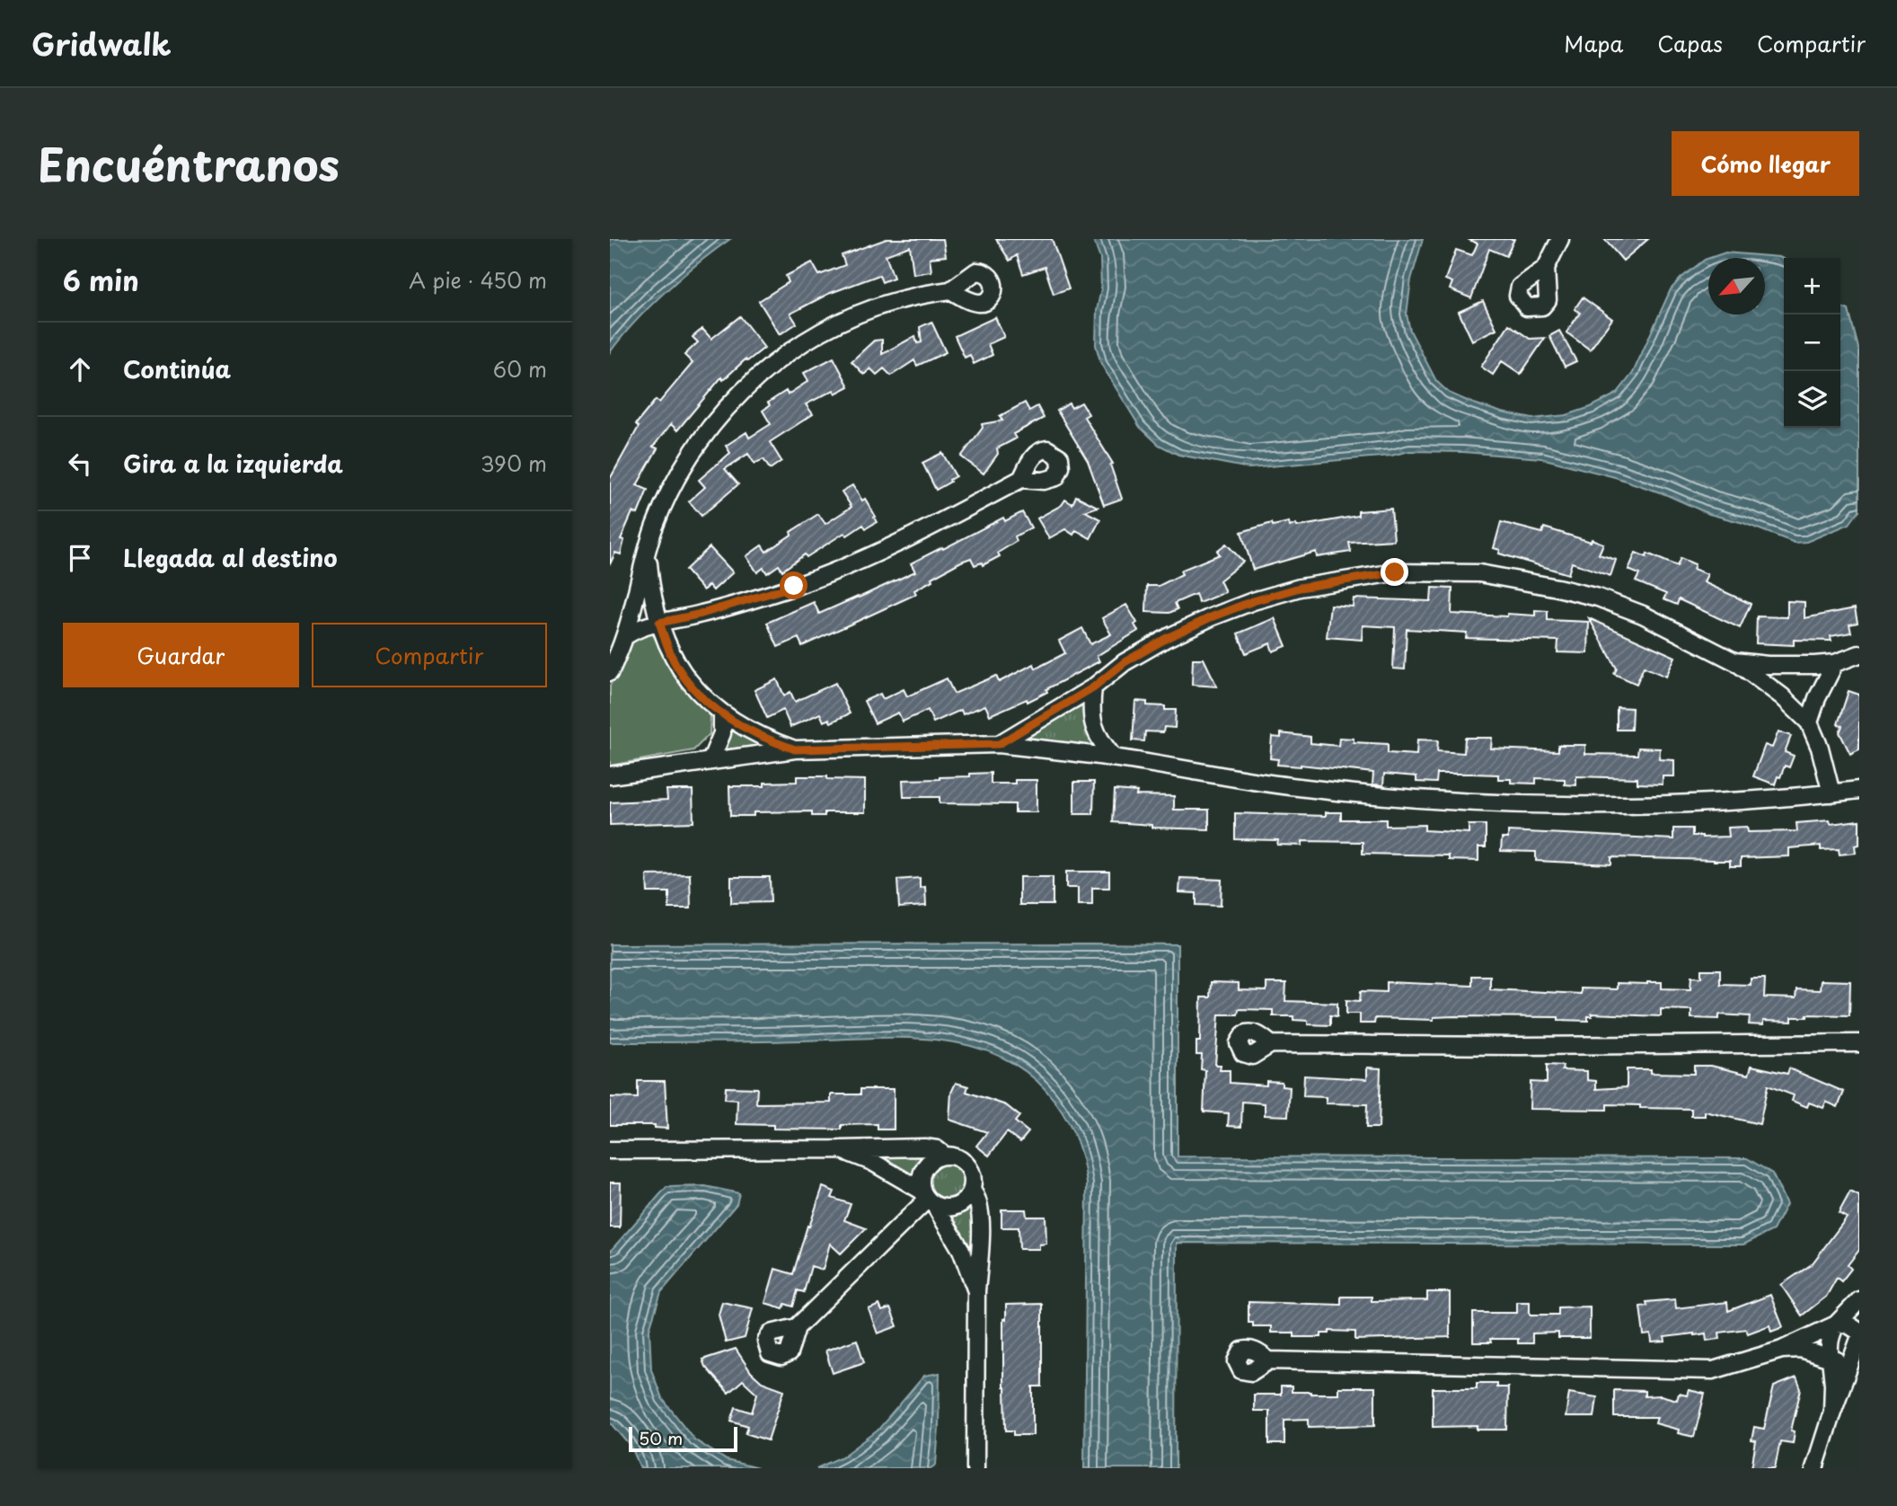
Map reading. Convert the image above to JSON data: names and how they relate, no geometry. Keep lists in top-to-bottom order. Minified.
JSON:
{"scale_bar":"50 m","north":"bottom left","page":{"header":"Gridwalk","nav":["Mapa","Capas","Compartir"],"title":"Encuéntranos","buttons":["Cómo llegar",["Guardar","Compartir"]],"heading":["6 min","A pie · 450 m"],"map_buttons":["+","−"],"list":[["Continúa","60 m"],["Gira a la izquierda","390 m"],"Llegada al destino"],"scale":"50 m"}}
